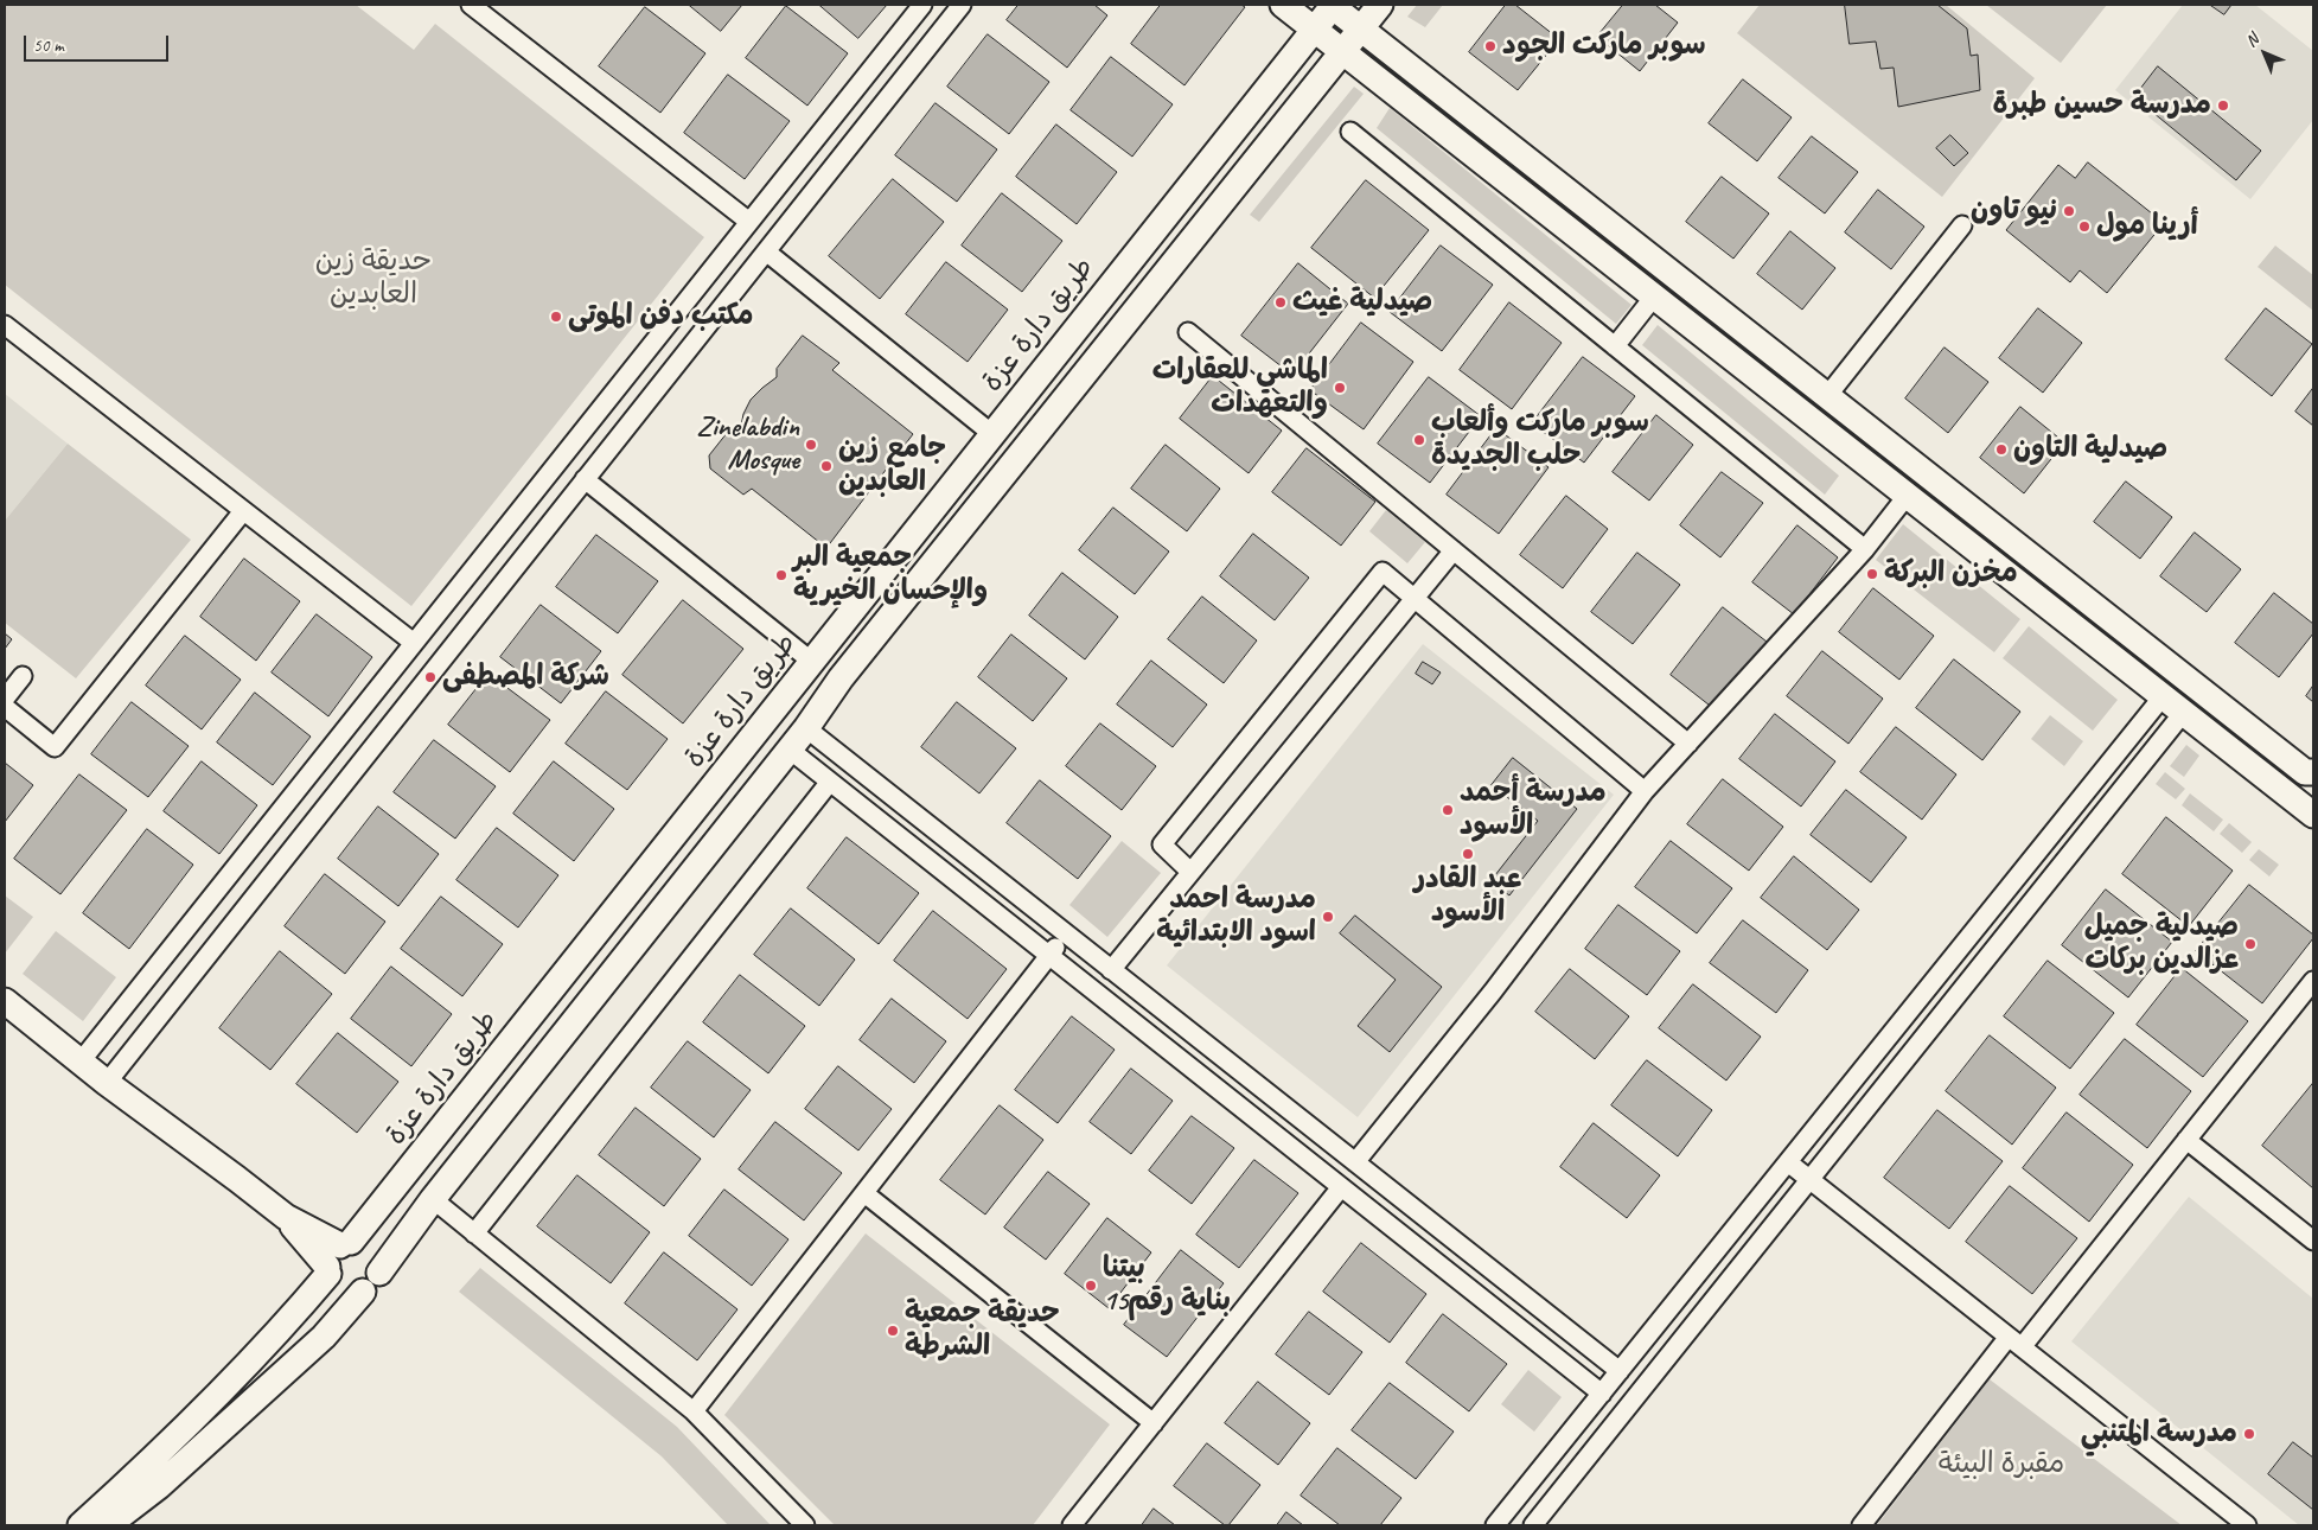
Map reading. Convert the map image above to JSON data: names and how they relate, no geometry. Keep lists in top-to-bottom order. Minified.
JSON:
{"streets":{"main road":["طريق دارة عزة"]},"parks":["حديقة زين العابدين","مقبرة البيئة"],"places":["سوبر ماركت الجود","مدرسة حسين طبرة","نيو تاون","أرينا مول","صيدلية غيث","مكتب دفن الموتى","الماشي للعقارات والتعهدات","سوبر ماركت وألعاب حلب الجديدة","Zinelabdin Mosque","صيدلية التاون","جامع زين العابدين","مخزن البركة","جمعية البر والإحسان الخيرية","شركة المصطفى","مدرسة أحمد الأسود","عبد القادر الأسود","مدرسة احمد اسود الابتدائية","صيدلية جميل عزالدين بركات","بيتنا بناية رقم15","حديقة جمعية الشرطة","مدرسة المتنبي"],"scale_bar":"50 m","north":"top left"}
